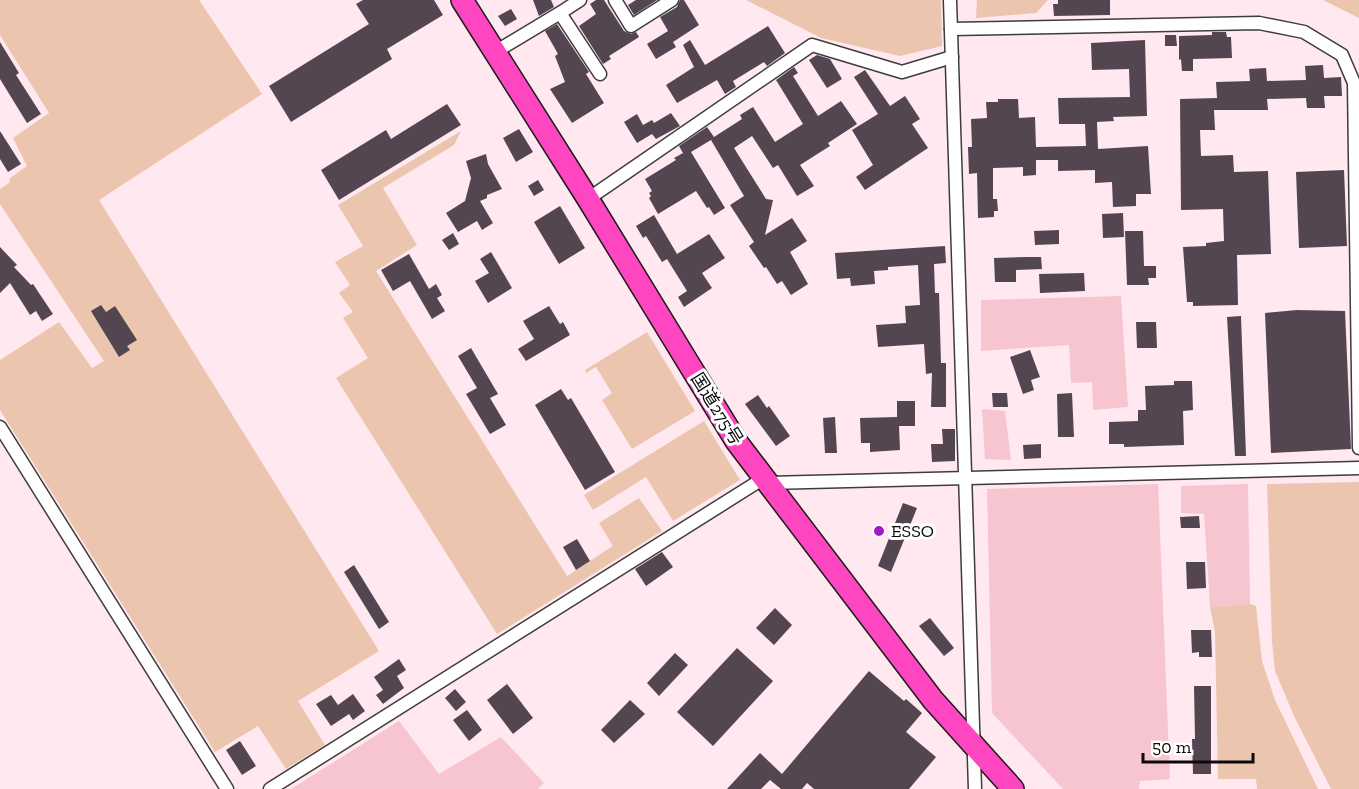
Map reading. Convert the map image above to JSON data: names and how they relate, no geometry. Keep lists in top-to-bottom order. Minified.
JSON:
{"streets":{"highway":["国道275号"]},"places":["ESSO"],"scale_bar":"50 m"}
